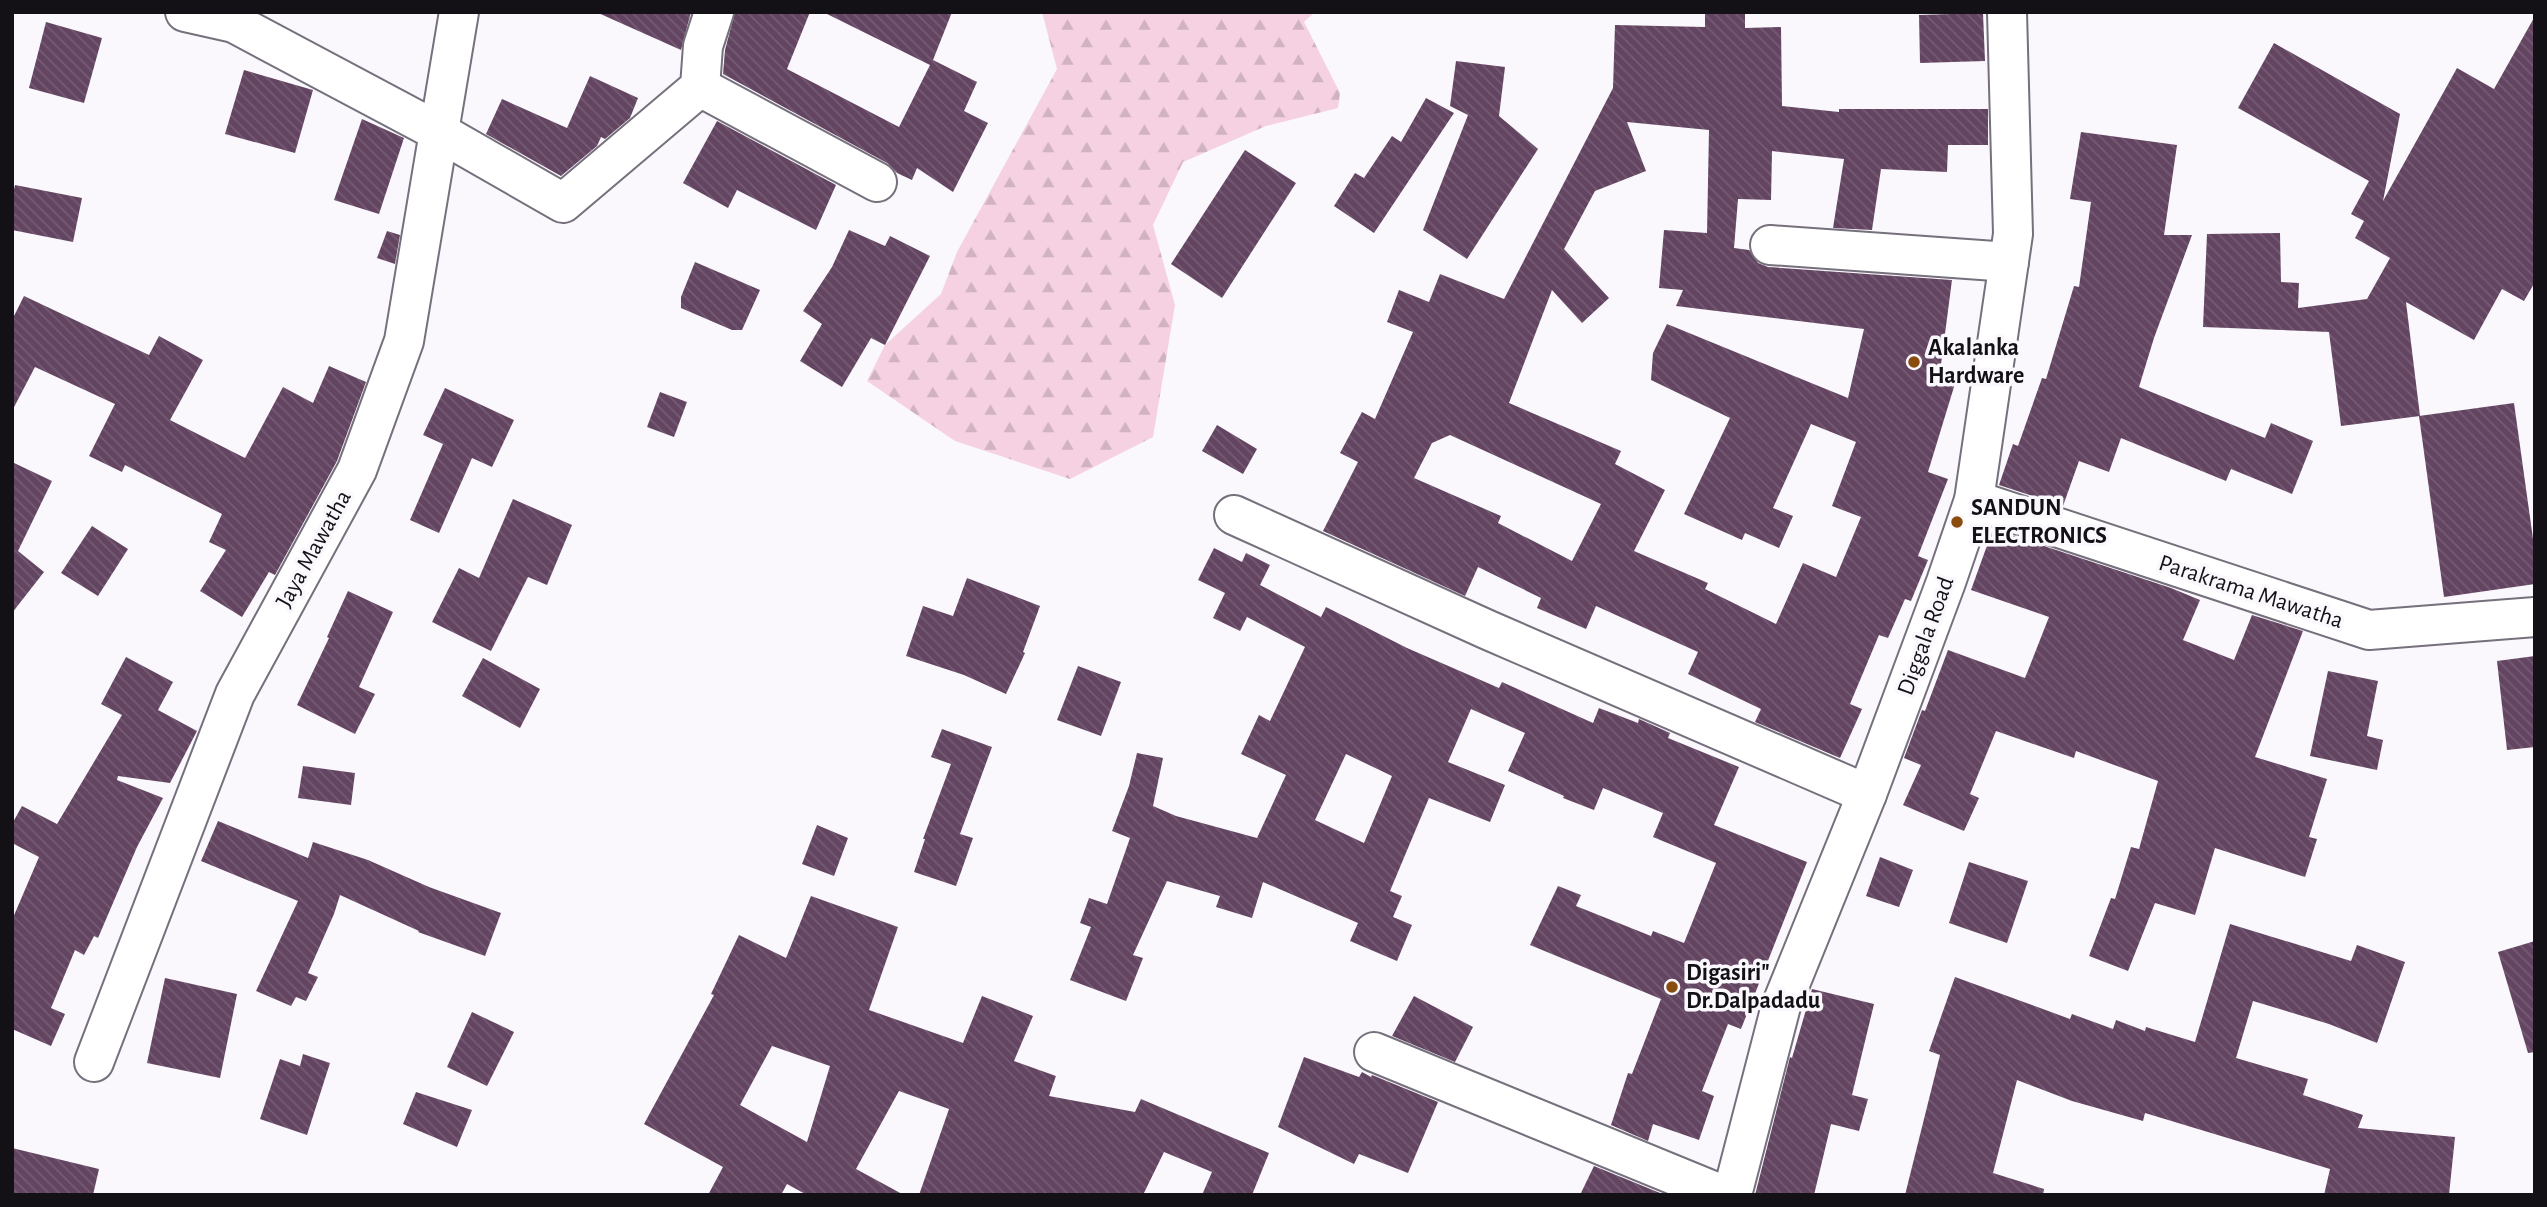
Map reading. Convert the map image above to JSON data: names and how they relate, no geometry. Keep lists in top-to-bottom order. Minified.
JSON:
{"streets":{"street":["Jaya Mawatha","Parakrama Mawatha","Diggala Road"]},"crossings":[["Parakrama Mawatha","Diggala Road"]],"places":["Akalanka Hardware","SANDUN ELECTRONICS","Digasiri\" Dr.Dalpadadu"]}
